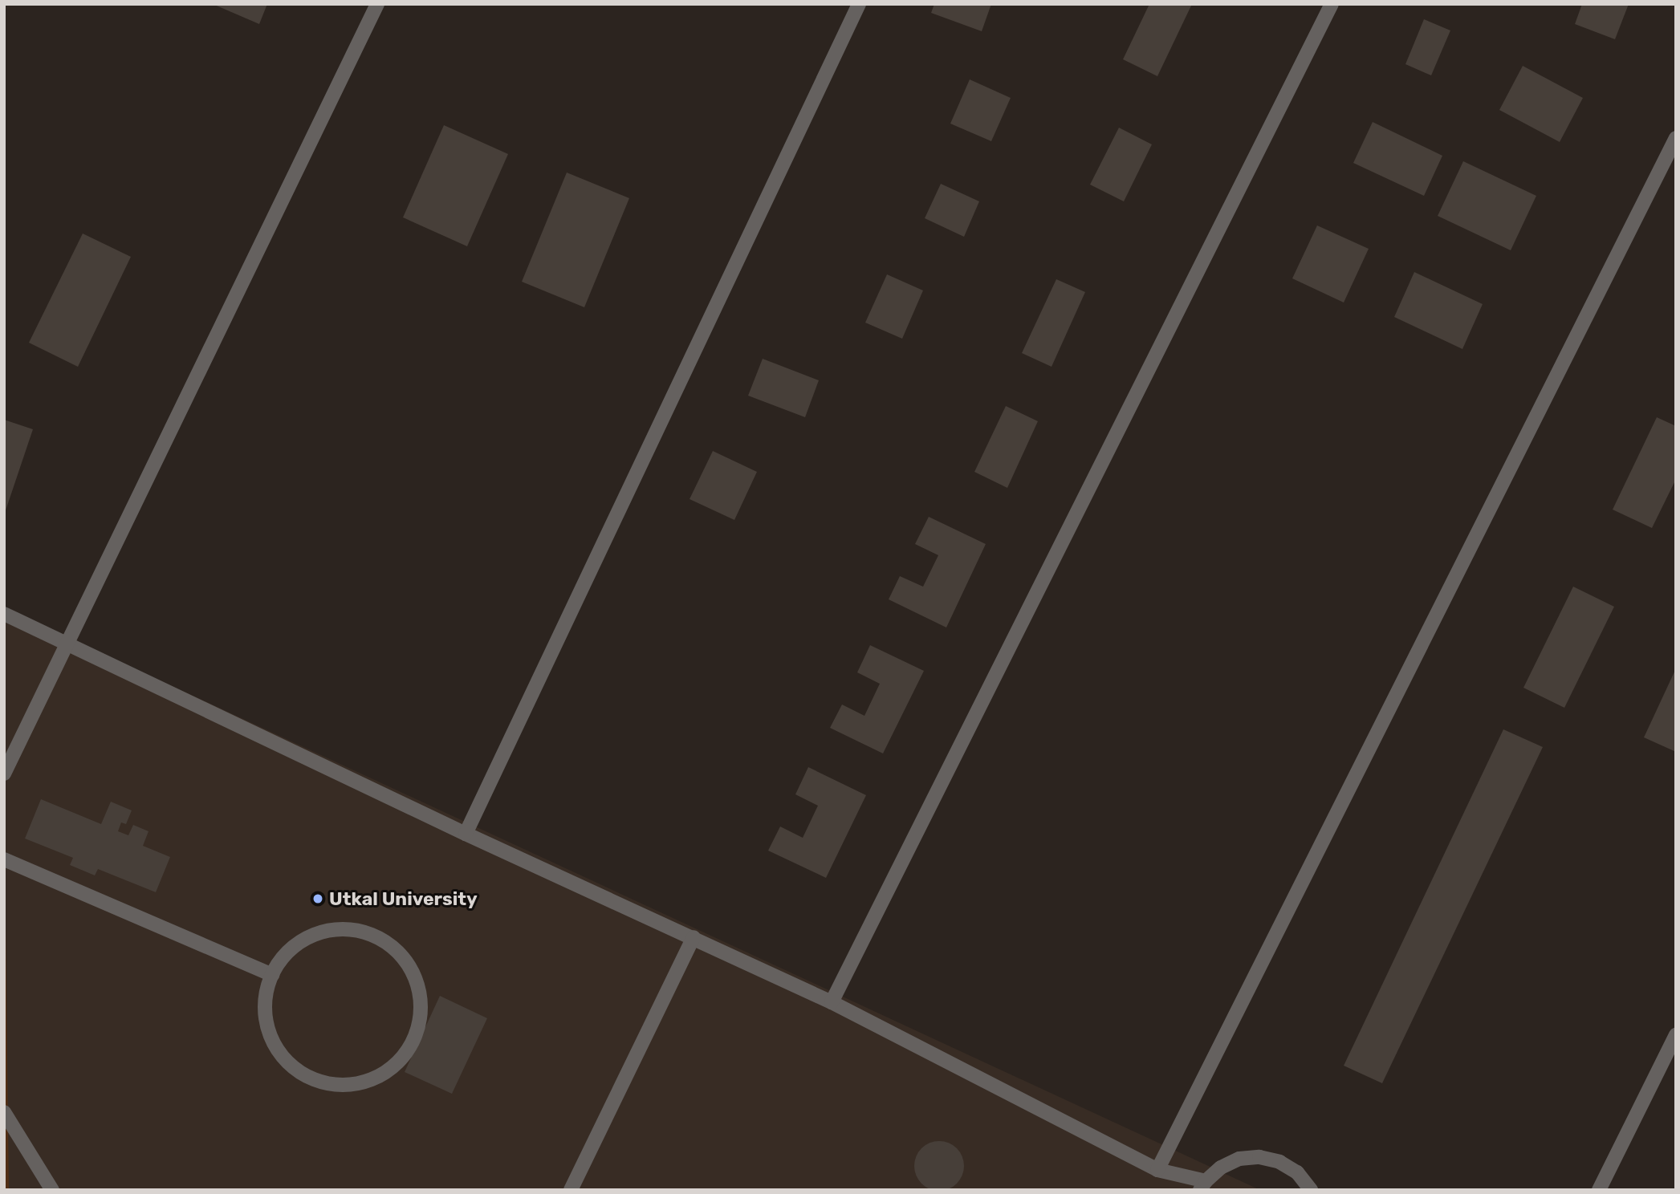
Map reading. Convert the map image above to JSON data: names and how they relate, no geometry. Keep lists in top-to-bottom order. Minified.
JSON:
{"places":["Utkal University"]}
